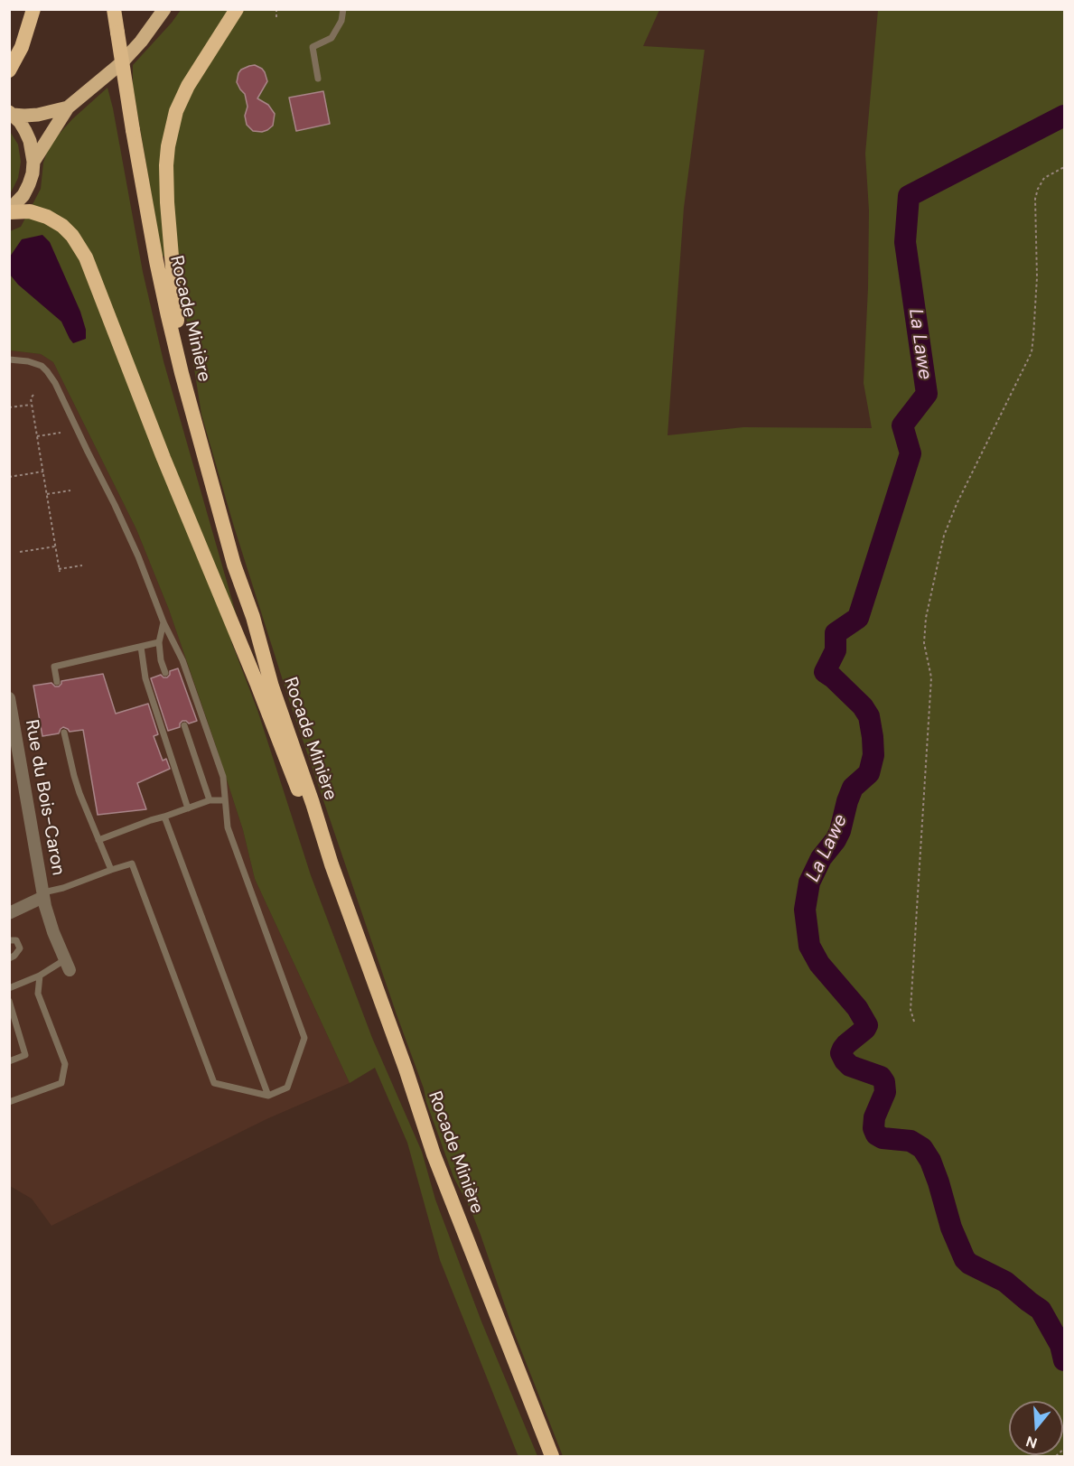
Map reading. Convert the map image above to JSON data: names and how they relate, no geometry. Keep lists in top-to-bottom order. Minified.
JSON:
{"streets":{"highway":["Rocade Minière"],"street":["Rue du Bois-Caron"]},"water":["La Lawe"],"north":"bottom"}
